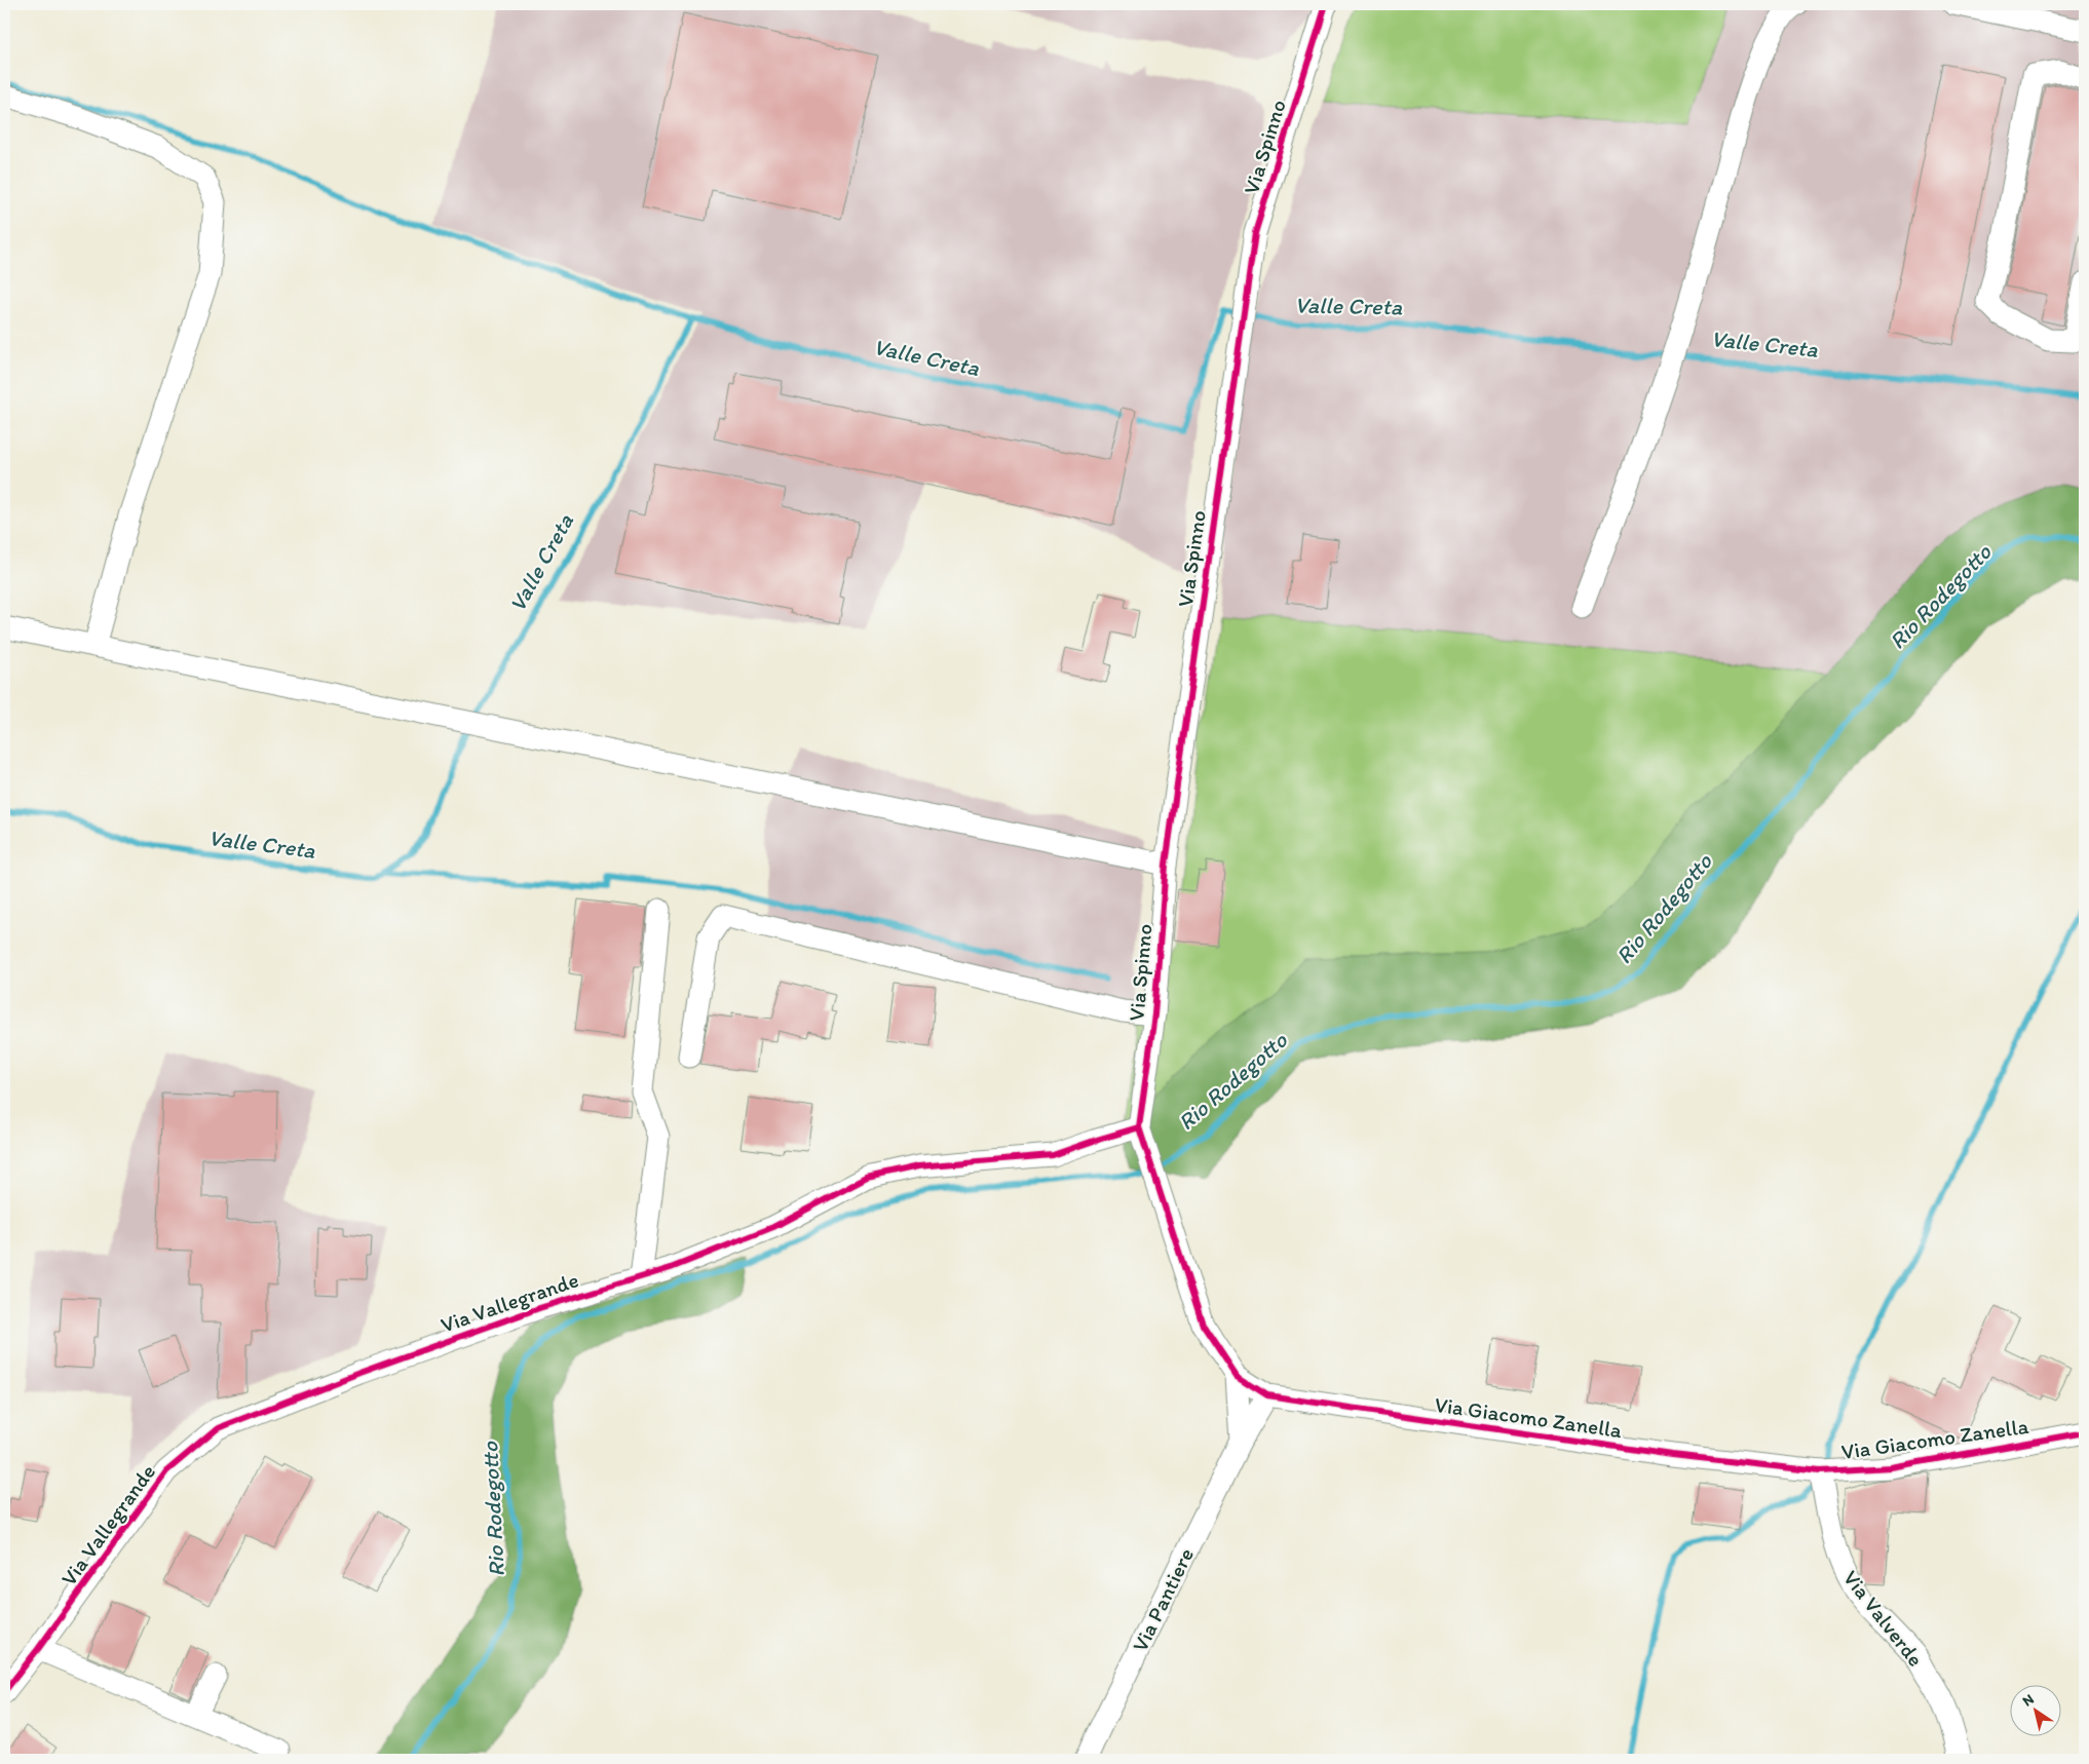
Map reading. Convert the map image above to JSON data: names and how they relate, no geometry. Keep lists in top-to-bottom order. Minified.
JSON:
{"streets":{"street":["Via Spinno","Via Vallegrande","Via Giacomo Zanella","Via Pantiere","Via Valverde"]},"crossings":[["Via Spinno","Via Vallegrande"],["Via Spinno","Via Giacomo Zanella"],["Via Vallegrande","Via Giacomo Zanella"],["Via Giacomo Zanella","Via Pantiere"],["Via Giacomo Zanella","Via Valverde"]],"water":["Valle Creta","Rio Rodegotto"],"north":"top left"}
